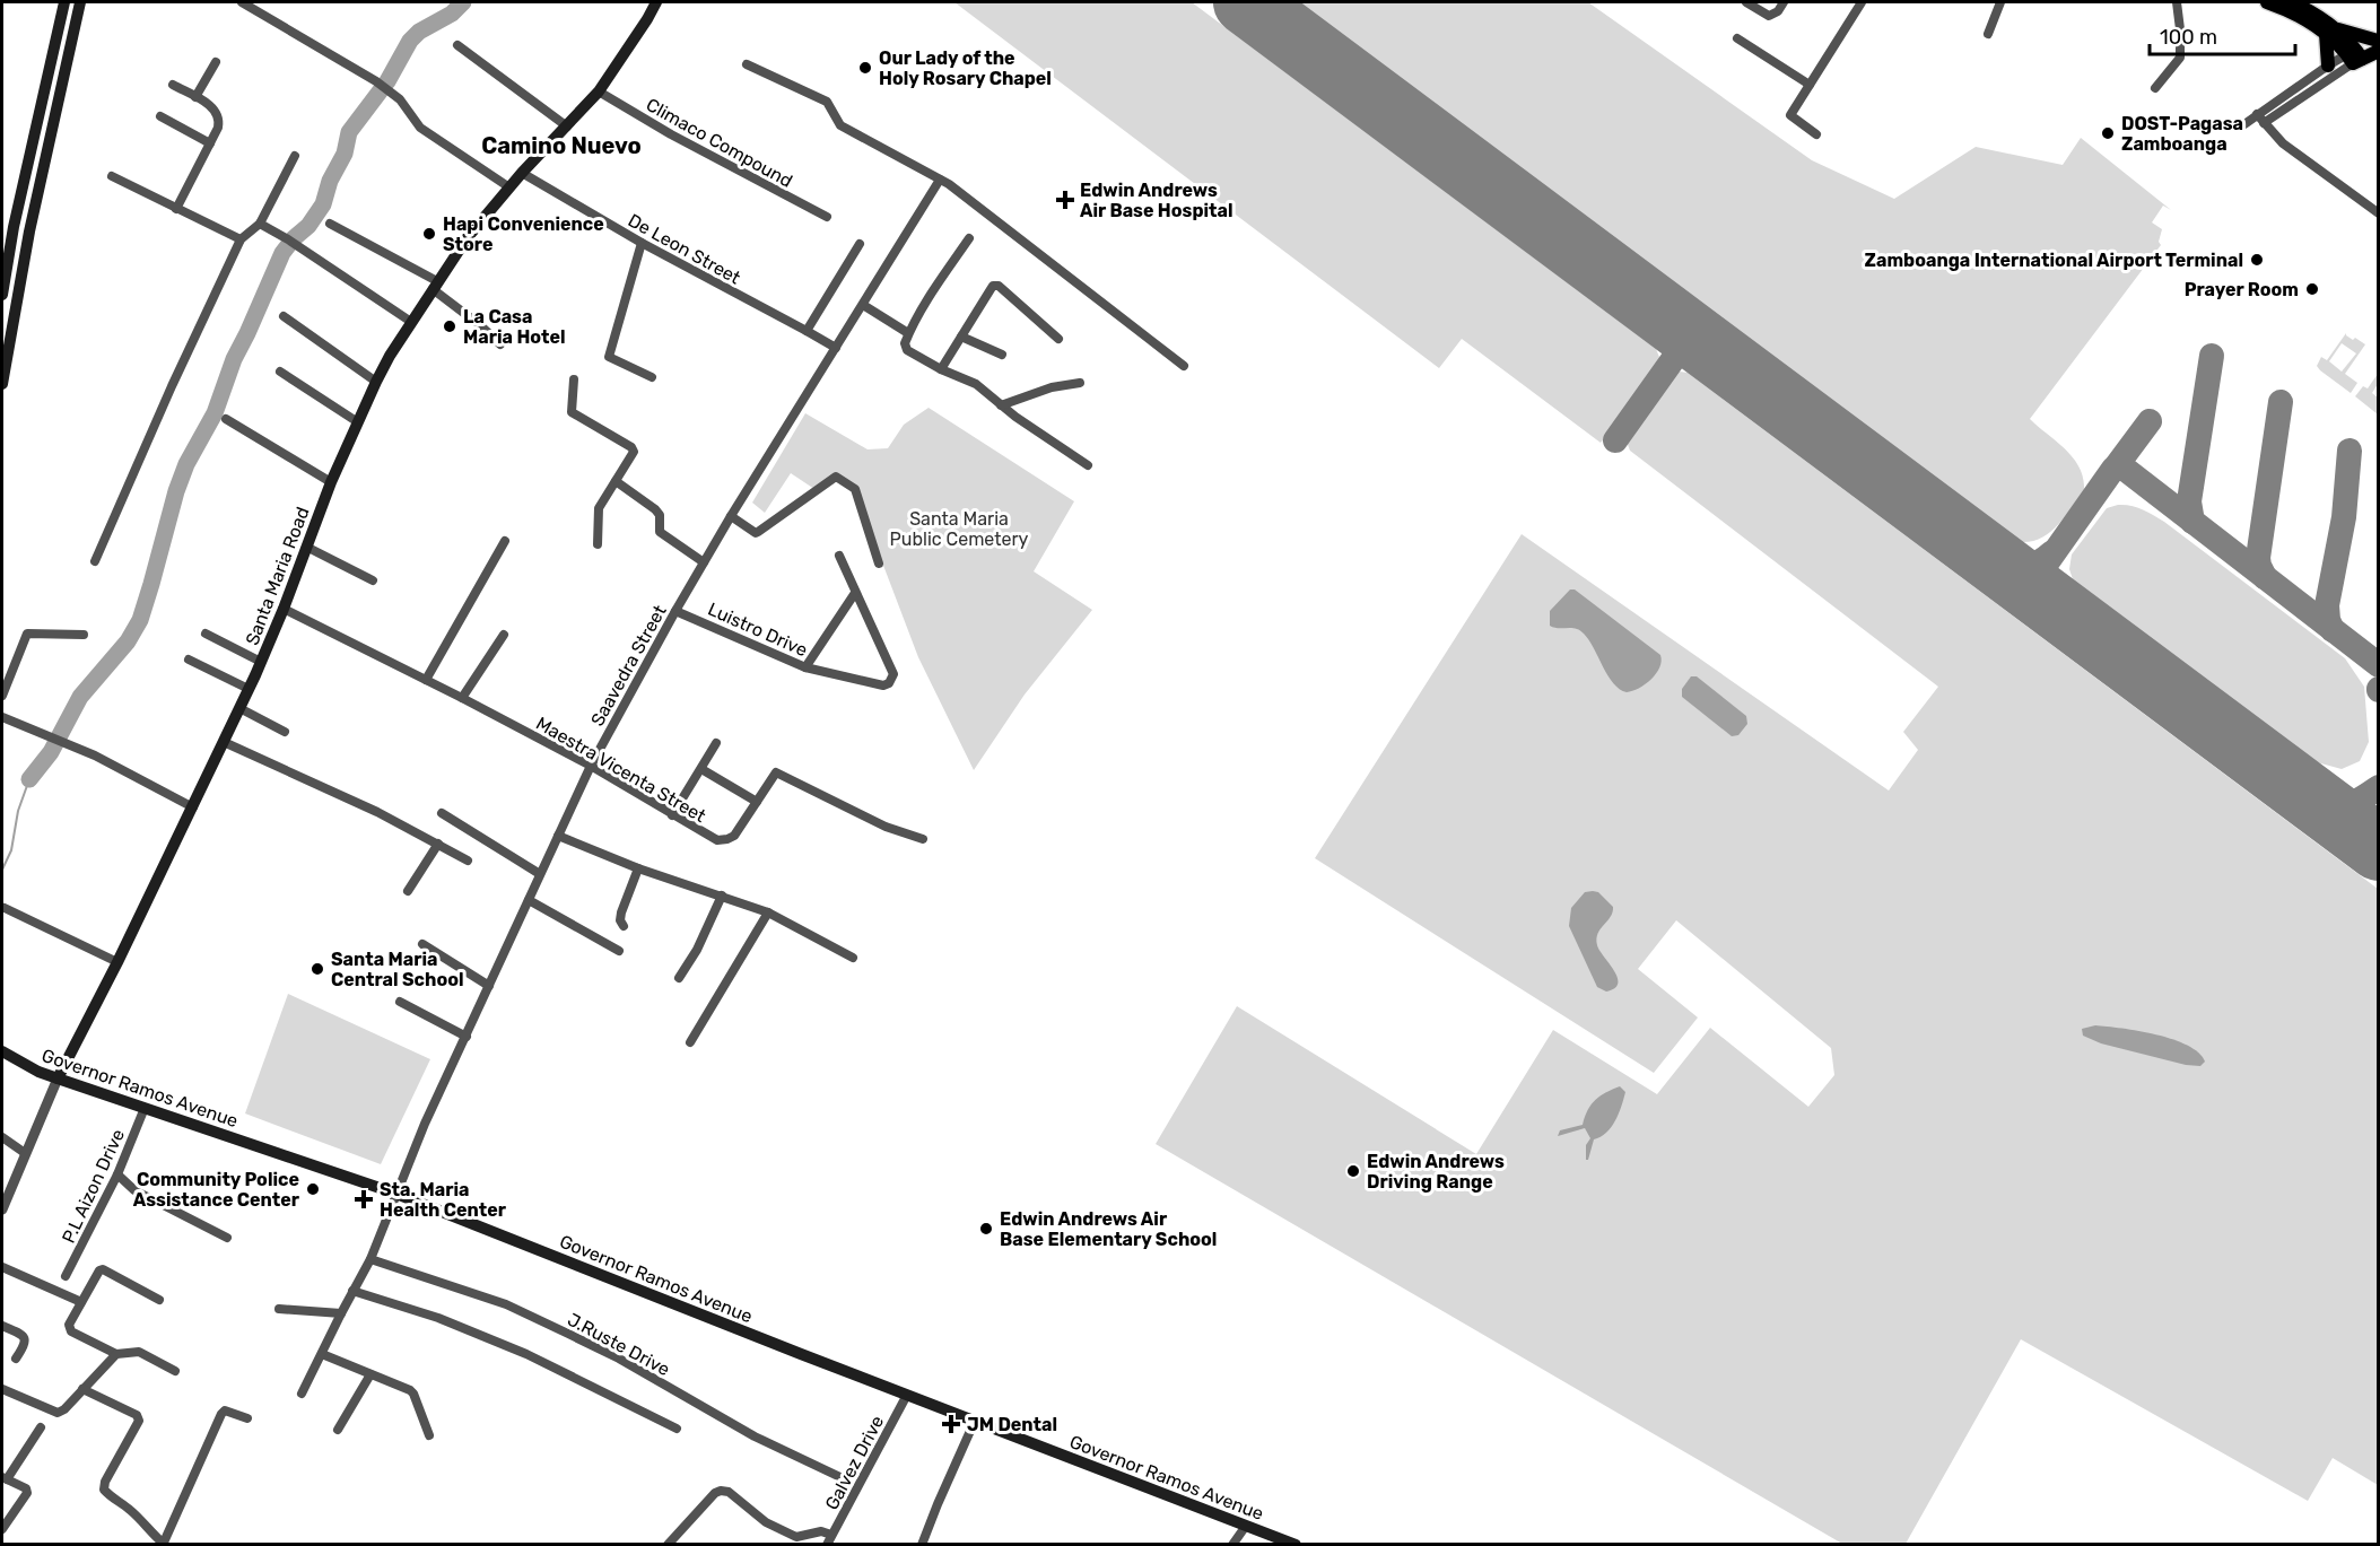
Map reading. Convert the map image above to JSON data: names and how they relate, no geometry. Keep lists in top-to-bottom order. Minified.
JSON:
{"streets":{"main road":["Santa Maria Road","Governor Ramos Avenue"],"street":["Climaco Compound","De Leon Street","Luistro Drive","Saavedra Street","Maestra Vicenta Street","P.L Aizon Drive","J.Ruste Drive","Galvez Drive"]},"crossings":[["Climaco Compound","Santa Maria Road"],["De Leon Street","Santa Maria Road"],["De Leon Street","Saavedra Street"],["Santa Maria Road","Maestra Vicenta Street"],["Santa Maria Road","Governor Ramos Avenue"],["Luistro Drive","Saavedra Street"],["Saavedra Street","Maestra Vicenta Street"],["Saavedra Street","Governor Ramos Avenue"],["Saavedra Street","J.Ruste Drive"],["Governor Ramos Avenue","P.L Aizon Drive"],["Governor Ramos Avenue","Galvez Drive"]],"districts":["Camino Nuevo"],"parks":["Santa Maria Public Cemetery"],"places":{"other":["Our Lady of the Holy Rosary Chapel","DOST-Pagasa Zamboanga","Hapi Convenience Store","Zamboanga International Airport Terminal","Prayer Room","La Casa Maria Hotel","Santa Maria Central School","Edwin Andrews Driving Range","Community Police Assistance Center","Edwin Andrews Air Base Elementary School"],"health":["Edwin Andrews Air Base Hospital","Sta. Maria Health Center","JM Dental"]},"scale_bar":"100 m"}
